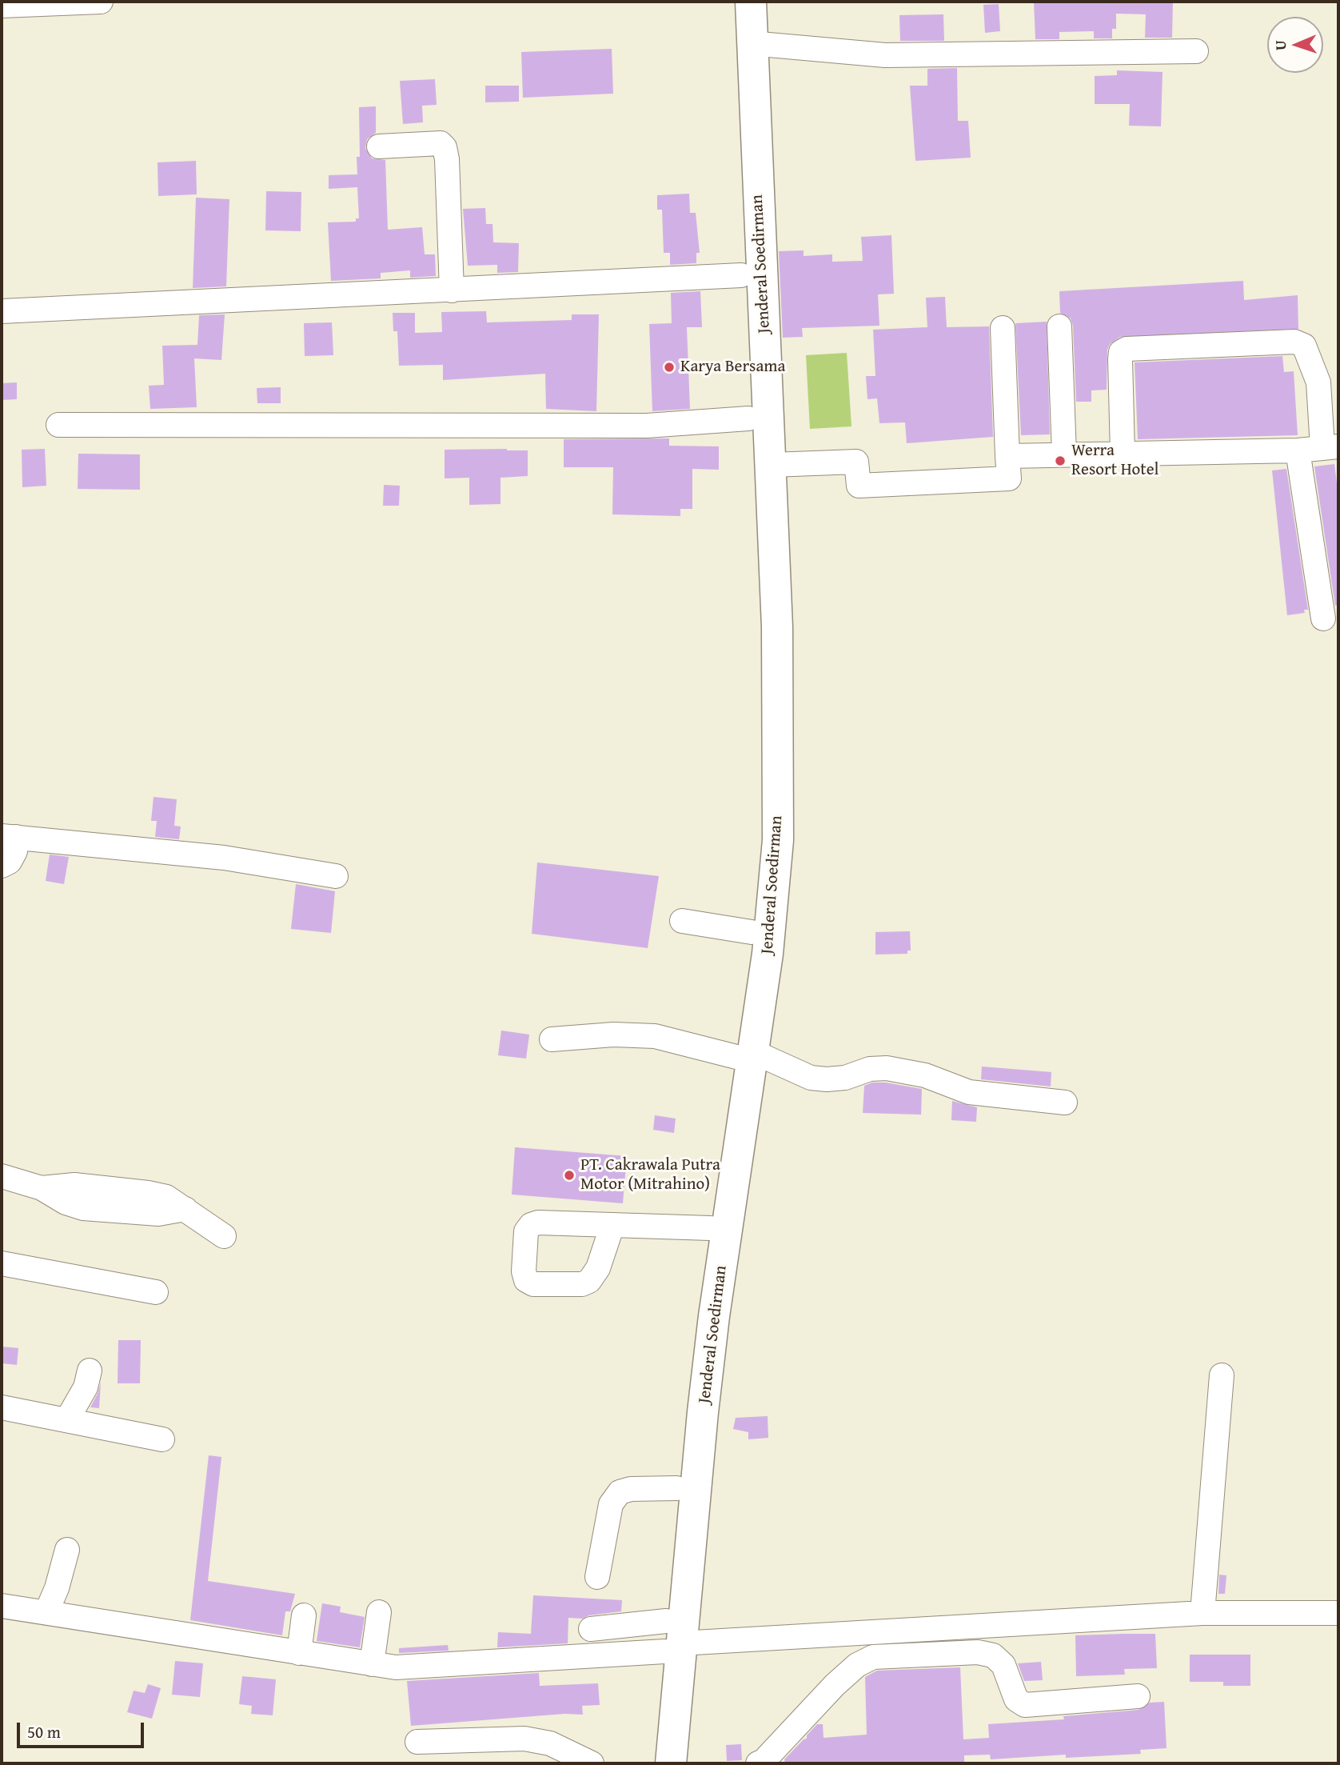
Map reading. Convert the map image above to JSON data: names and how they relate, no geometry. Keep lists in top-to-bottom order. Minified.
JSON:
{"streets":{"highway":["Jenderal Soedirman"]},"places":["Karya Bersama","Werra Resort Hotel","PT. Cakrawala Putra Motor (Mitrahino)"],"scale_bar":"50 m","north":"left"}
